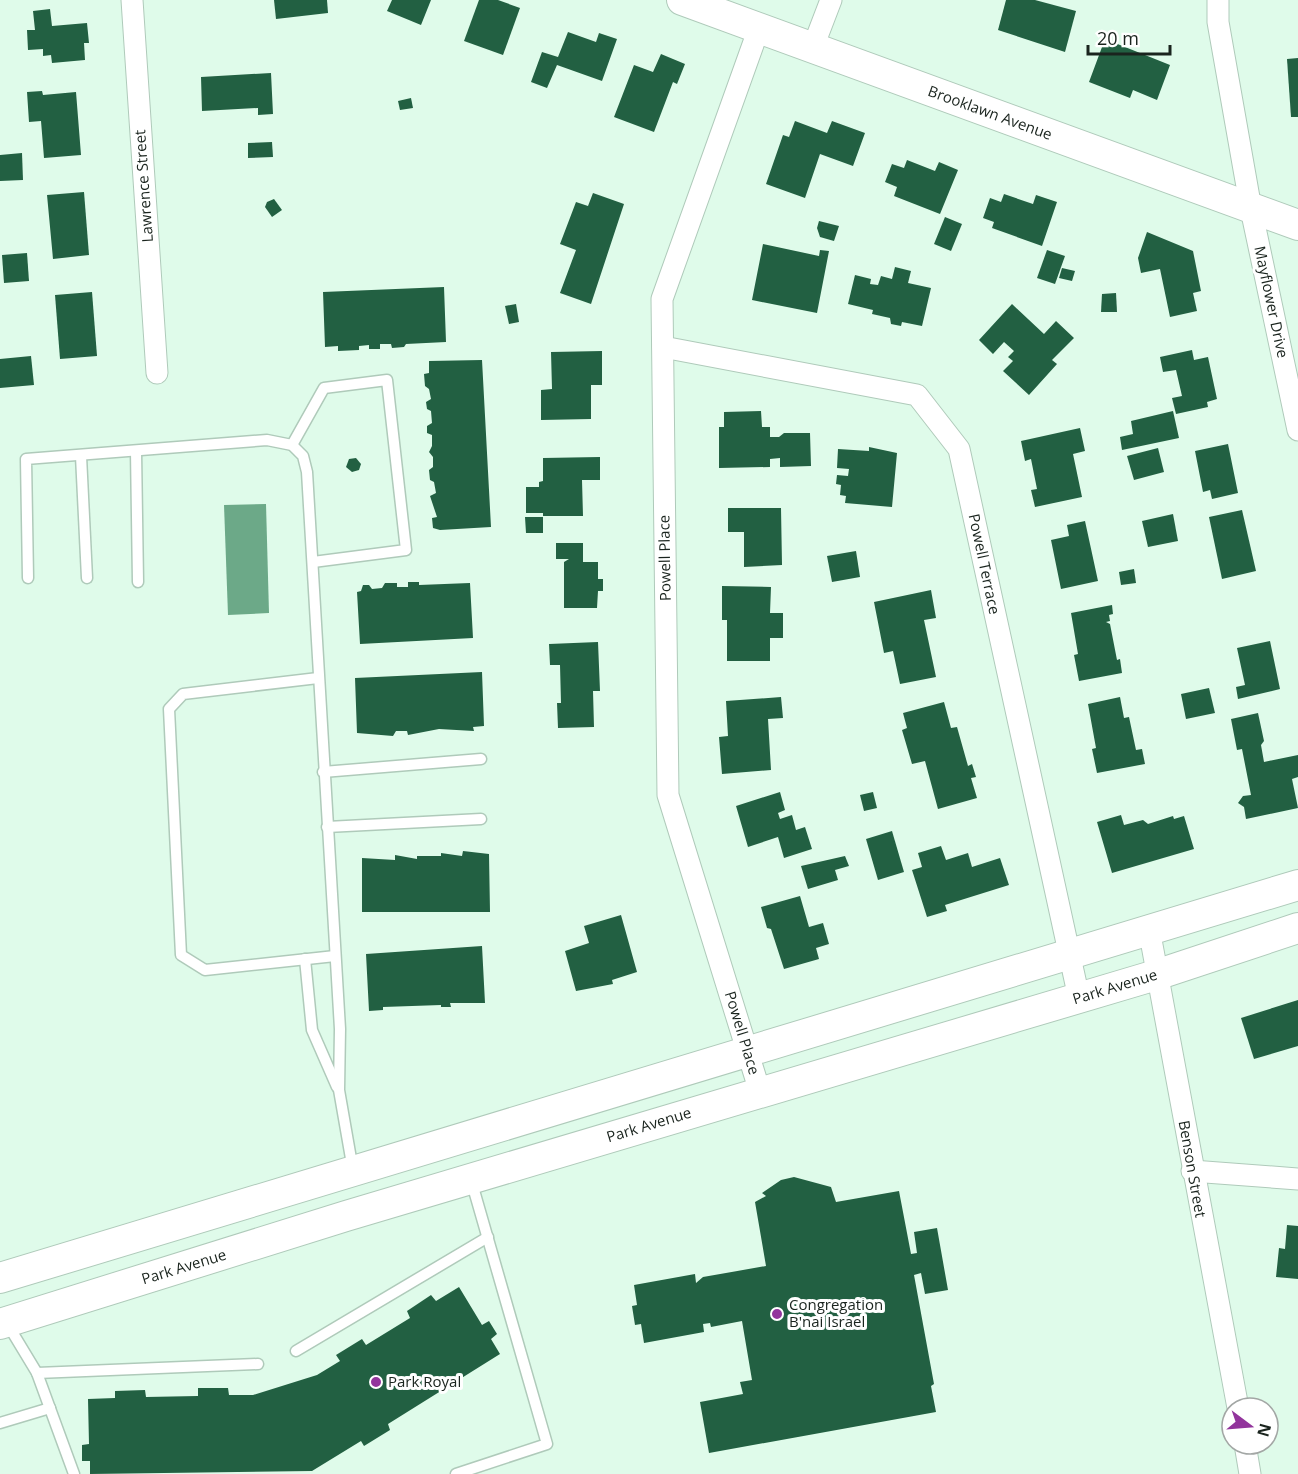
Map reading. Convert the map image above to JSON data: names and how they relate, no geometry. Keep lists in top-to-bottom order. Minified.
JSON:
{"streets":{"main road":["Brooklawn Avenue","Park Avenue"],"street":["Lawrence Street","Mayflower Drive","Powell Place","Powell Terrace","Benson Street"]},"crossings":[["Brooklawn Avenue","Mayflower Drive"],["Brooklawn Avenue","Powell Place"],["Powell Place","Powell Terrace"],["Powell Place","Park Avenue"],["Powell Terrace","Park Avenue"],["Park Avenue","Benson Street"]],"places":["Congregation B'nai Israel","Park Royal"],"scale_bar":"20 m","north":"right"}
